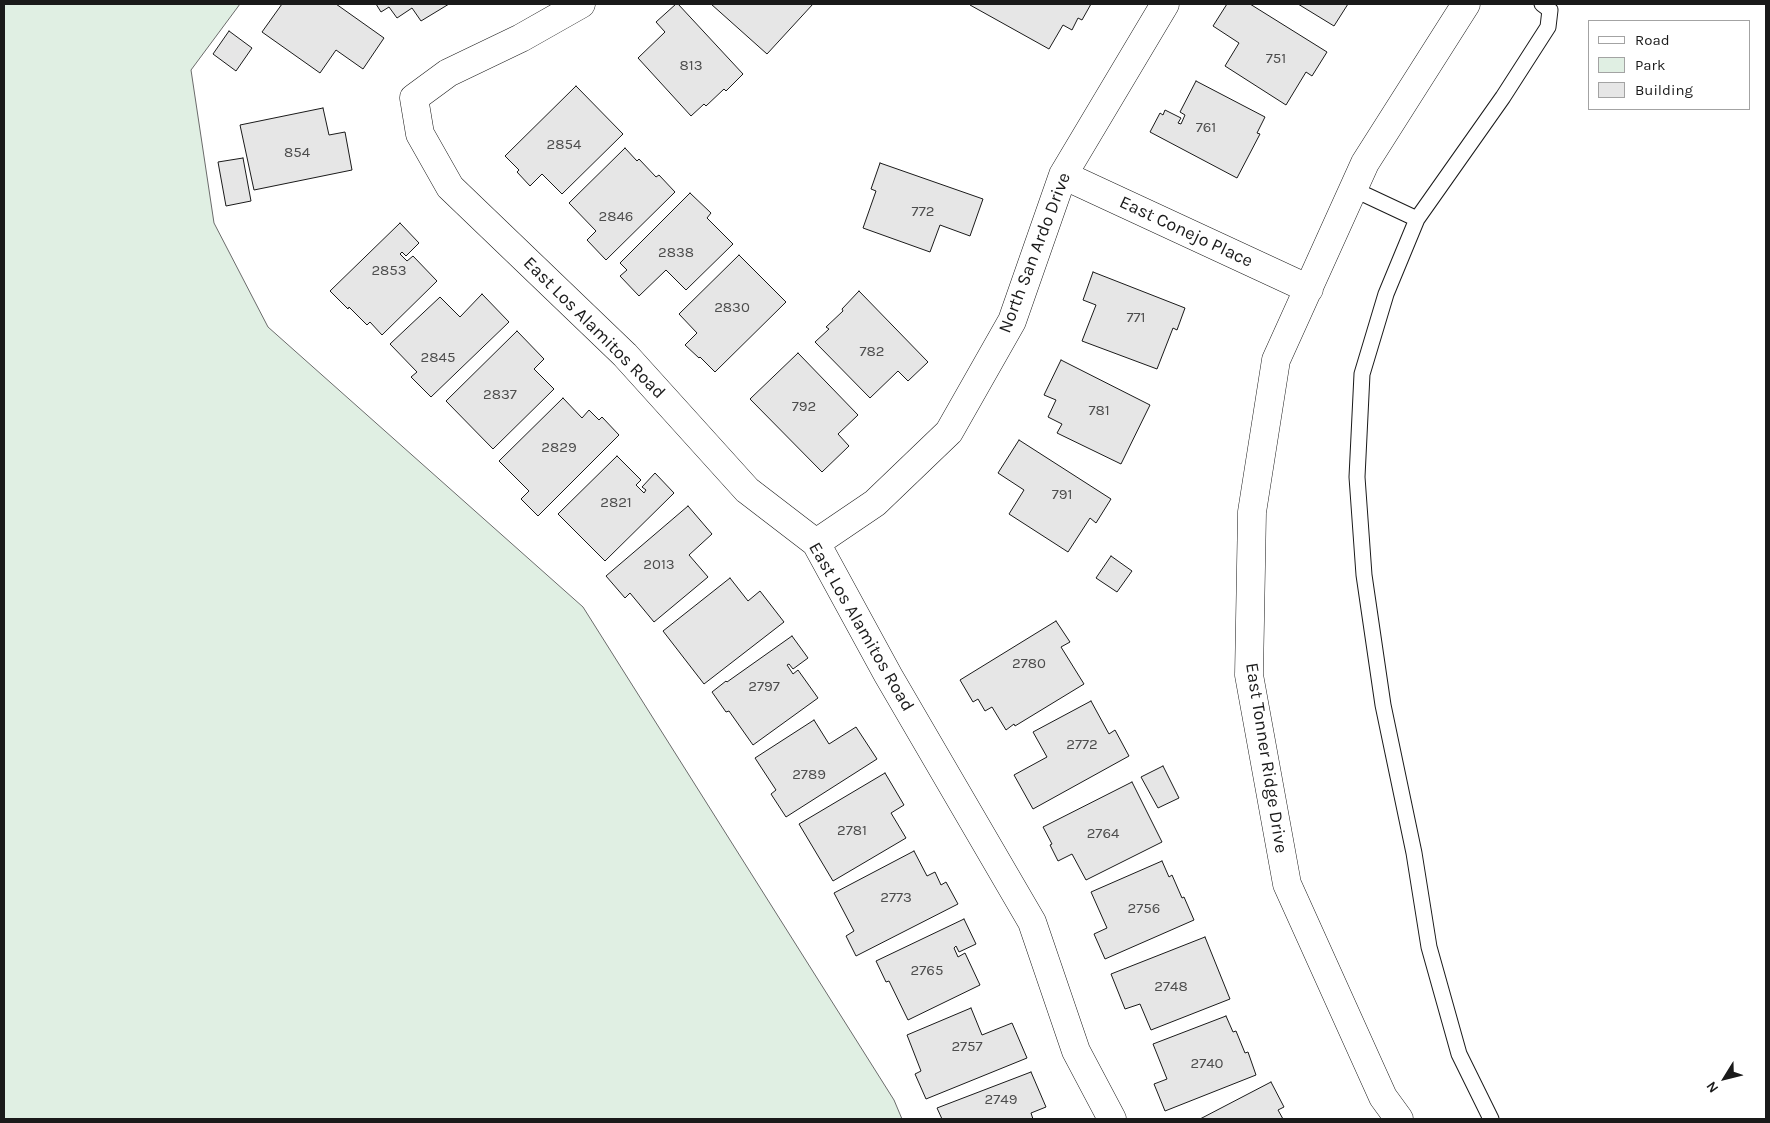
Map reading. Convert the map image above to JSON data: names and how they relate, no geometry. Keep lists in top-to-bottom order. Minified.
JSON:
{"streets":{"street":["East Conejo Place","North San Ardo Drive","East Los Alamitos Road","East Tonner Ridge Drive"]},"crossings":[["East Conejo Place","North San Ardo Drive"],["East Conejo Place","East Tonner Ridge Drive"],["North San Ardo Drive","East Los Alamitos Road"]],"house_numbers":["751","813","761","2854","854","772","2846","2838","2853","2830","771","782","2845","2837","792","781","2829","791","2821","2013","2780","2797","2772","2789","2781","2764","2773","2756","2765","2748","2757","2740","2749"],"legend":["Road","Park","Building"],"north":"bottom left"}
